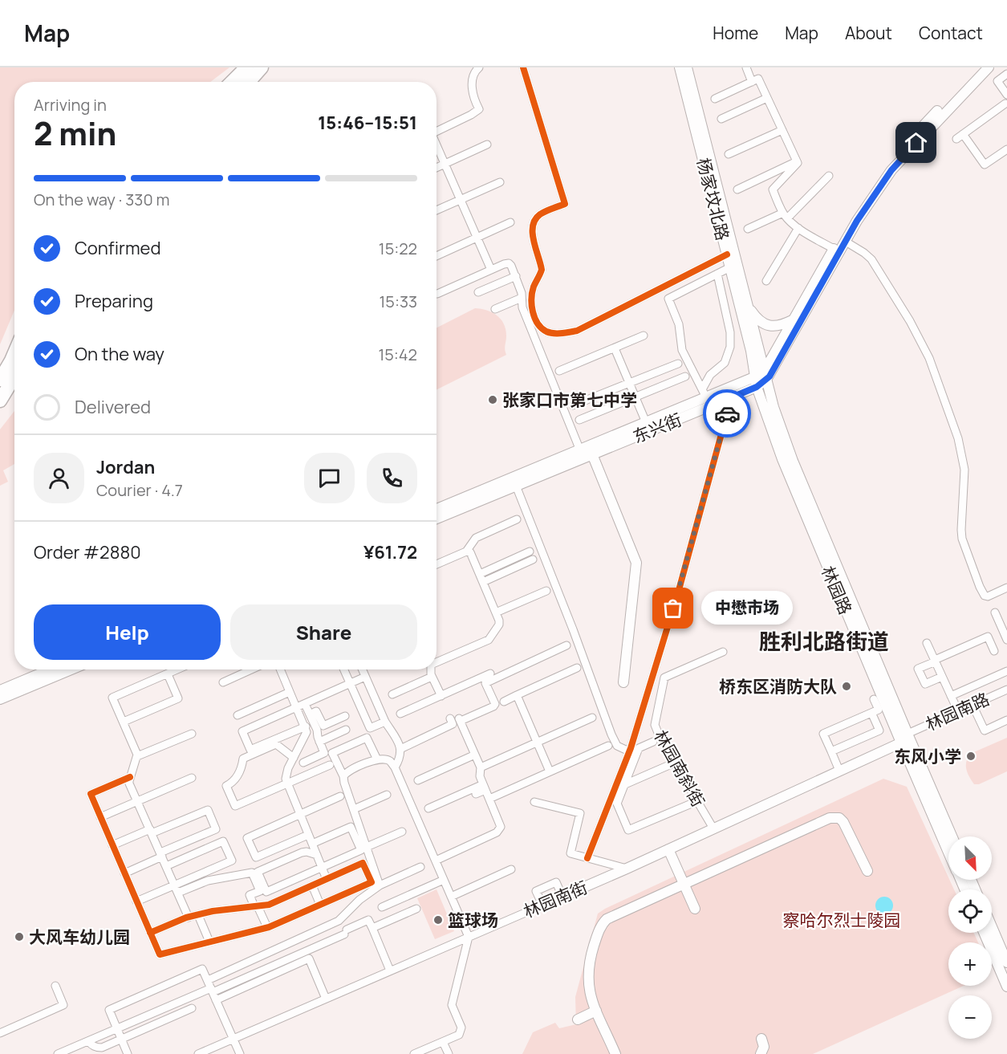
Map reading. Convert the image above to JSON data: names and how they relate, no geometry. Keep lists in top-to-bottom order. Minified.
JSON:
{"streets":{"main road":["杨家坟北路","东兴街","林园路","林园南街"],"street":["林园南路","林园南斜街"]},"crossings":[["杨家坟北路","东兴街"],["杨家坟北路","林园路"],["东兴街","林园路"],["林园路","林园南路"],["林园路","林园南街"],["林园南路","林园南街"],["林园南斜街","林园南街"]],"districts":["胜利北路街道"],"parks":["察哈尔烈士陵园"],"places":["张家口市第七中学","中懋市场","桥东区消防大队","东风小学","篮球场","大风车幼儿园"],"north":"bottom right","page":{"header":"Map","nav":["Home","Map","About","Contact"],"heading":["2 min","Arriving in","15:46–15:51"],"panel":["Jordan","Courier · 4.7","Order #2880","¥61.72"],"bar":"On the way · 330 m","list":[["Confirmed","15:22"],["Preparing","15:33"],["On the way","15:42"],"Delivered"],"bubble":"中懋市场","buttons":["Help","Share"],"map_buttons":["+","−"]}}
